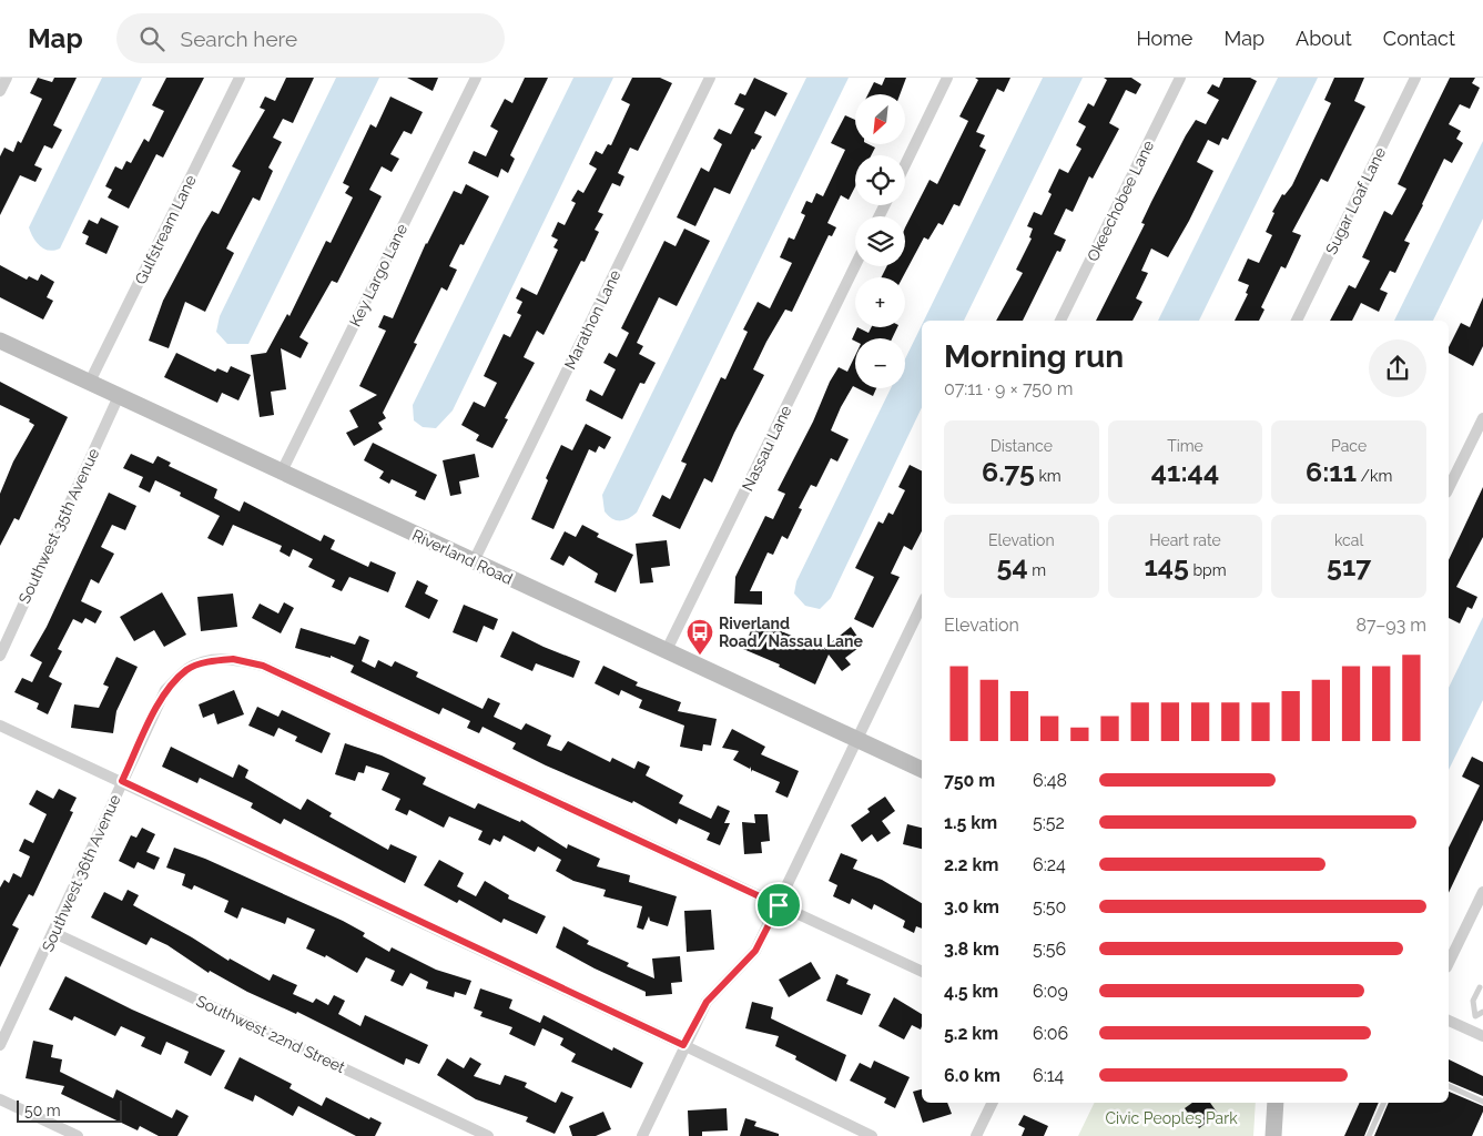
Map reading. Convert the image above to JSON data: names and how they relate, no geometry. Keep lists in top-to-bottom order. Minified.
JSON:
{"streets":{"street":["Okeechobee Lane","Sugar Loaf Lane","Gulfstream Lane","Key Largo Lane","Marathon Lane","Nassau Lane","Southwest 35th Avenue","Riverland Road","Southwest 36th Avenue","Southwest 22nd Street"]},"crossings":[["Gulfstream Lane","Riverland Road"],["Key Largo Lane","Riverland Road"],["Marathon Lane","Riverland Road"],["Nassau Lane","Riverland Road"],["Southwest 35th Avenue","Riverland Road"],["Southwest 36th Avenue","Southwest 22nd Street"]],"parks":["Civic Peoples Park"],"places":{"bus stop":["Riverland Road/Nassau Lane"]},"scale_bar":"50 m","north":"bottom left","page":{"header":"Map","search":"Search here","nav":["Home","Map","About","Contact"],"map_buttons":["+","−"],"heading":["Morning run","07:11 · 9 × 750 m"],"stats":[["Distance","6.75 km"],["Time","41:44"],["Pace","6:11 /km"],["Elevation","54 m"],["Heart rate","145 bpm"],["kcal","517"]],"chart":["Elevation","87–93 m"],"list":[{"name":"750 m","note":"6:48"},{"name":"1.5 km","note":"5:52"},{"name":"2.2 km","note":"6:24"},{"name":"3.0 km","note":"5:50"},{"name":"3.8 km","note":"5:56"},{"name":"4.5 km","note":"6:09"},{"name":"5.2 km","note":"6:06"},{"name":"6.0 km","note":"6:14"}],"scale":"50 m"}}
